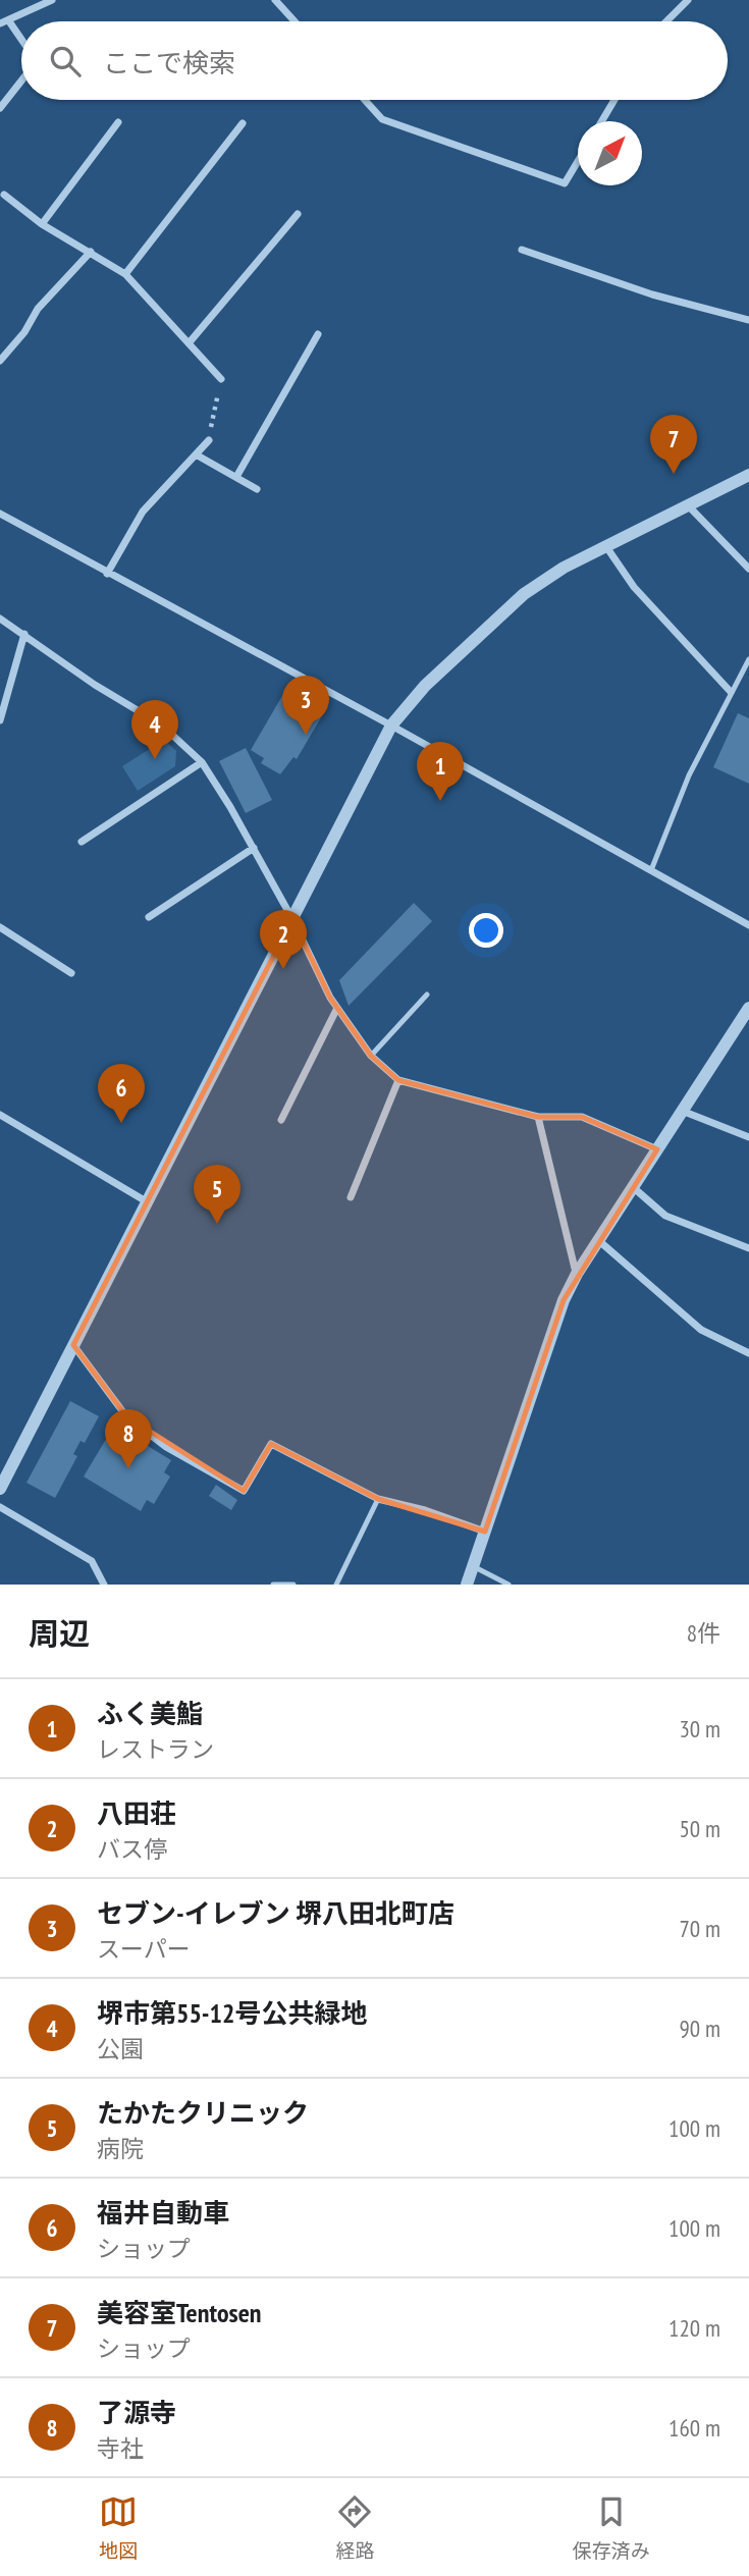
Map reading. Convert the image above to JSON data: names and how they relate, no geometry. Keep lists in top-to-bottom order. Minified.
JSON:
{"north":"top right","page":{"search":"ここで検索","pins":["7","3","4","1","2","6","5","8"],"heading":["周辺","8件"],"list":[{"mark":"1","name":"ふく美鮨","note":"レストラン","value":"30 m"},{"mark":"2","name":"八田荘","note":"バス停","value":"50 m"},{"mark":"3","name":"セブン-イレブン 堺八田北町店","note":"スーパー","value":"70 m"},{"mark":"4","name":"堺市第55-12号公共緑地","note":"公園","value":"90 m"},{"mark":"5","name":"たかたクリニック","note":"病院","value":"100 m"},{"mark":"6","name":"福井自動車","note":"ショップ","value":"100 m"},{"mark":"7","name":"美容室Tentosen","note":"ショップ","value":"120 m"},{"mark":"8","name":"了源寺","note":"寺社","value":"160 m"}],"nav":["地図","経路","保存済み"]}}
